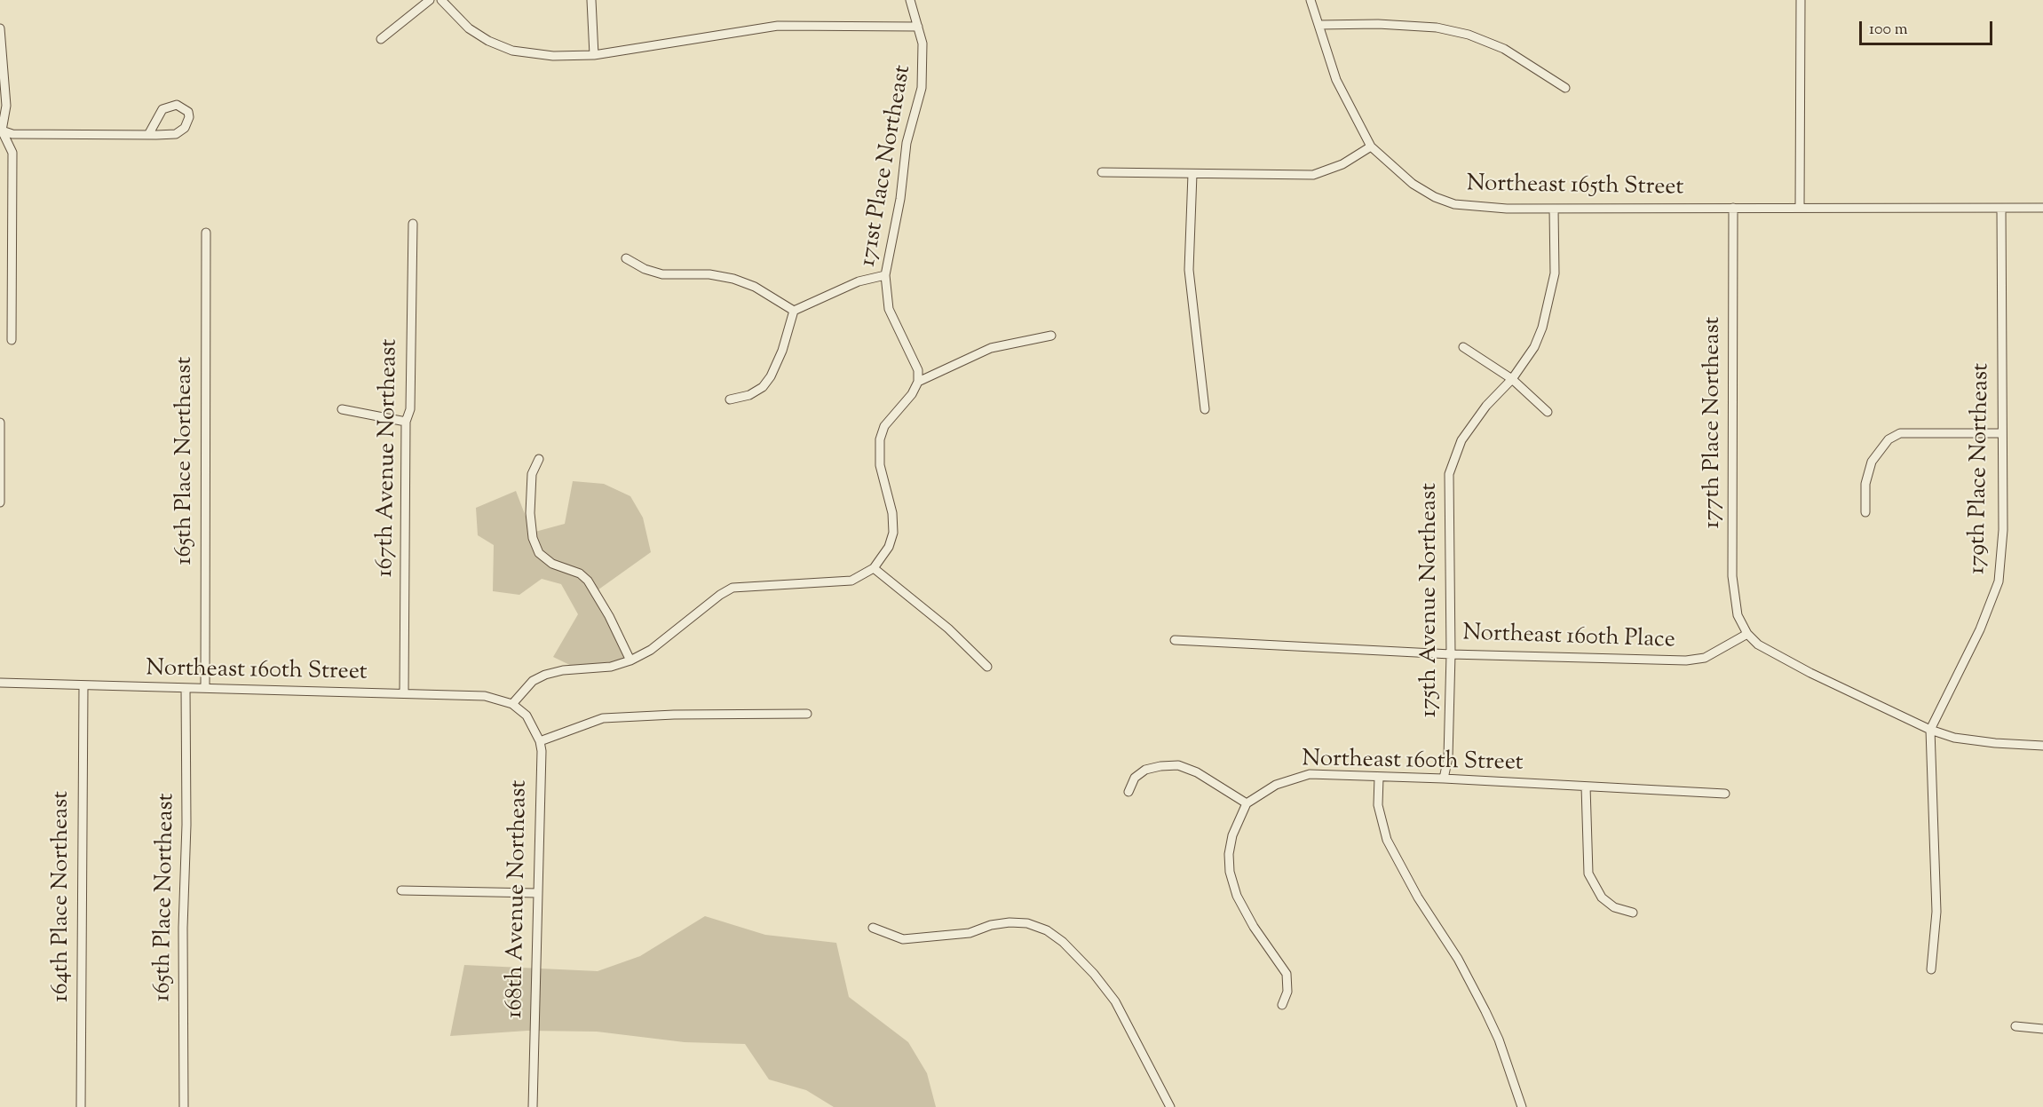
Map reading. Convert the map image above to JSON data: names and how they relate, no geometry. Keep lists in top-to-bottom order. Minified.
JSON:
{"streets":{"street":["171st Place Northeast","Northeast 165th Street","177th Place Northeast","167th Avenue Northeast","165th Place Northeast","179th Place Northeast","175th Avenue Northeast","Northeast 160th Place","Northeast 160th Street","164th Place Northeast","168th Avenue Northeast"]},"crossings":[["Northeast 165th Street","177th Place Northeast"],["Northeast 165th Street","179th Place Northeast"],["Northeast 165th Street","175th Avenue Northeast"],["177th Place Northeast","Northeast 160th Place"],["167th Avenue Northeast","Northeast 160th Street"],["165th Place Northeast","Northeast 160th Street"],["175th Avenue Northeast","Northeast 160th Place"],["175th Avenue Northeast","Northeast 160th Street"],["Northeast 160th Street","164th Place Northeast"],["Northeast 160th Street","168th Avenue Northeast"]],"scale_bar":"100 m"}
